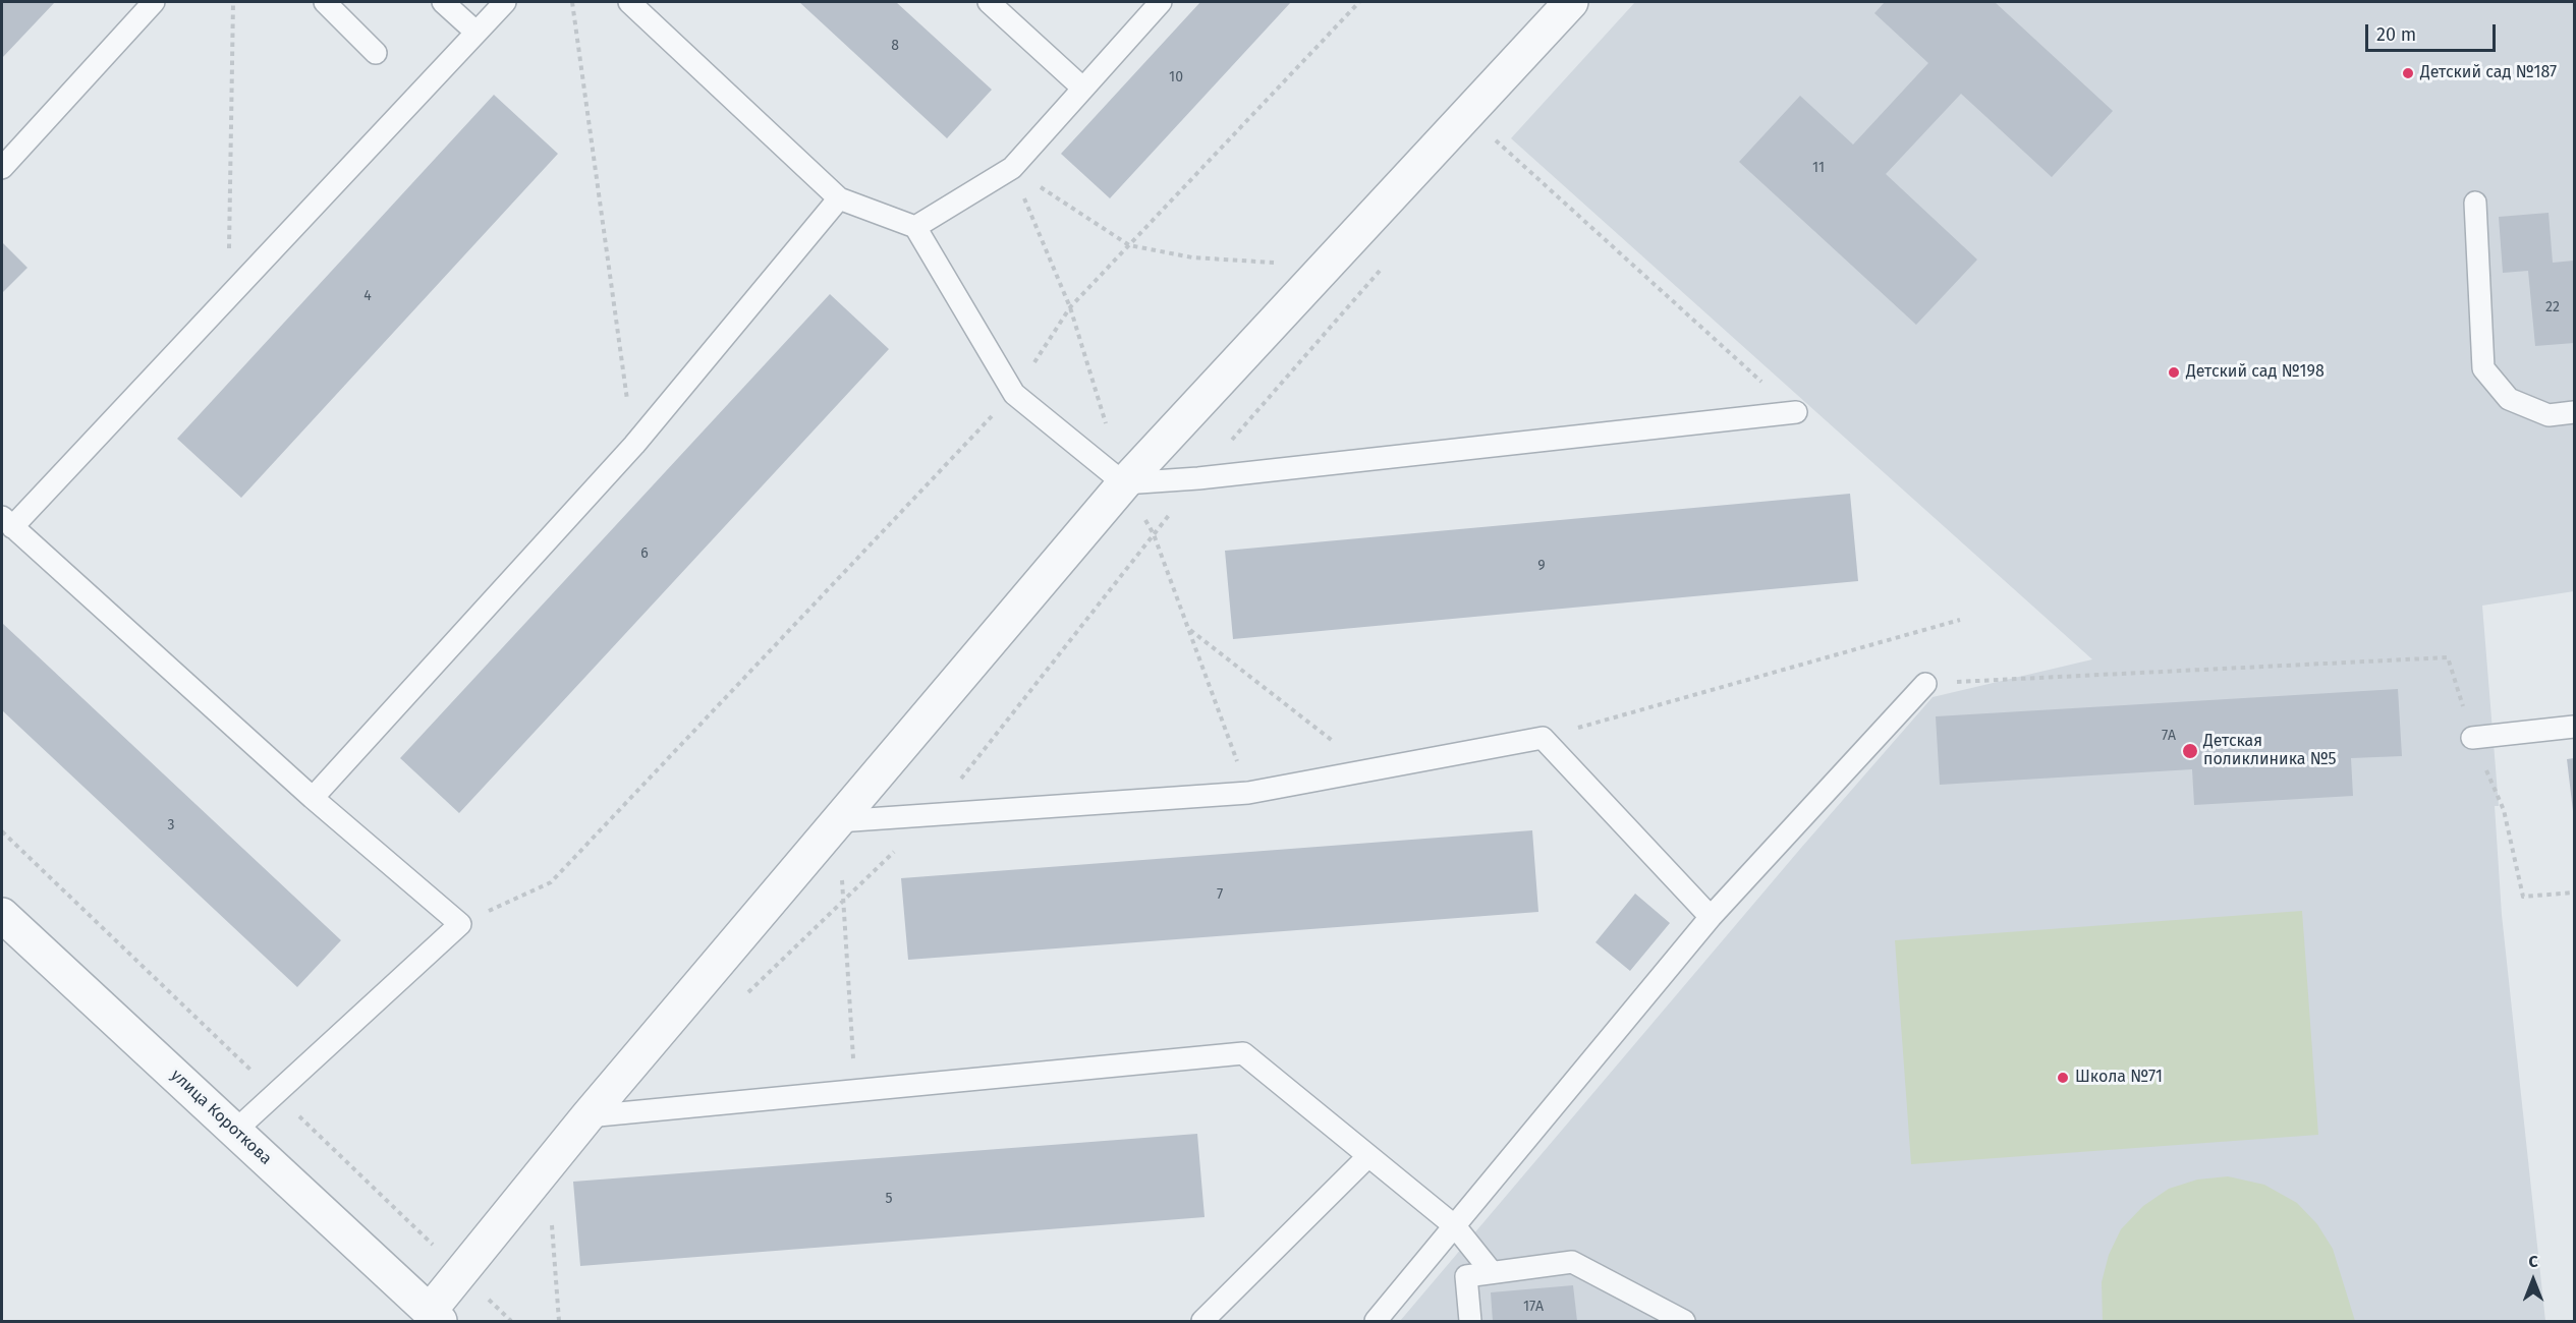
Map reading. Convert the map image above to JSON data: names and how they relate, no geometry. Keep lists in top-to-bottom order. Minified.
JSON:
{"streets":{"street":["улица Короткова"]},"places":["Детский сад №187","Детский сад №198","Детская поликлиника №5","Школа №71"],"house_numbers":["8","10","11","4","22","6","9","7А","3","7","5","17А"],"scale_bar":"20 m","north":"top"}
